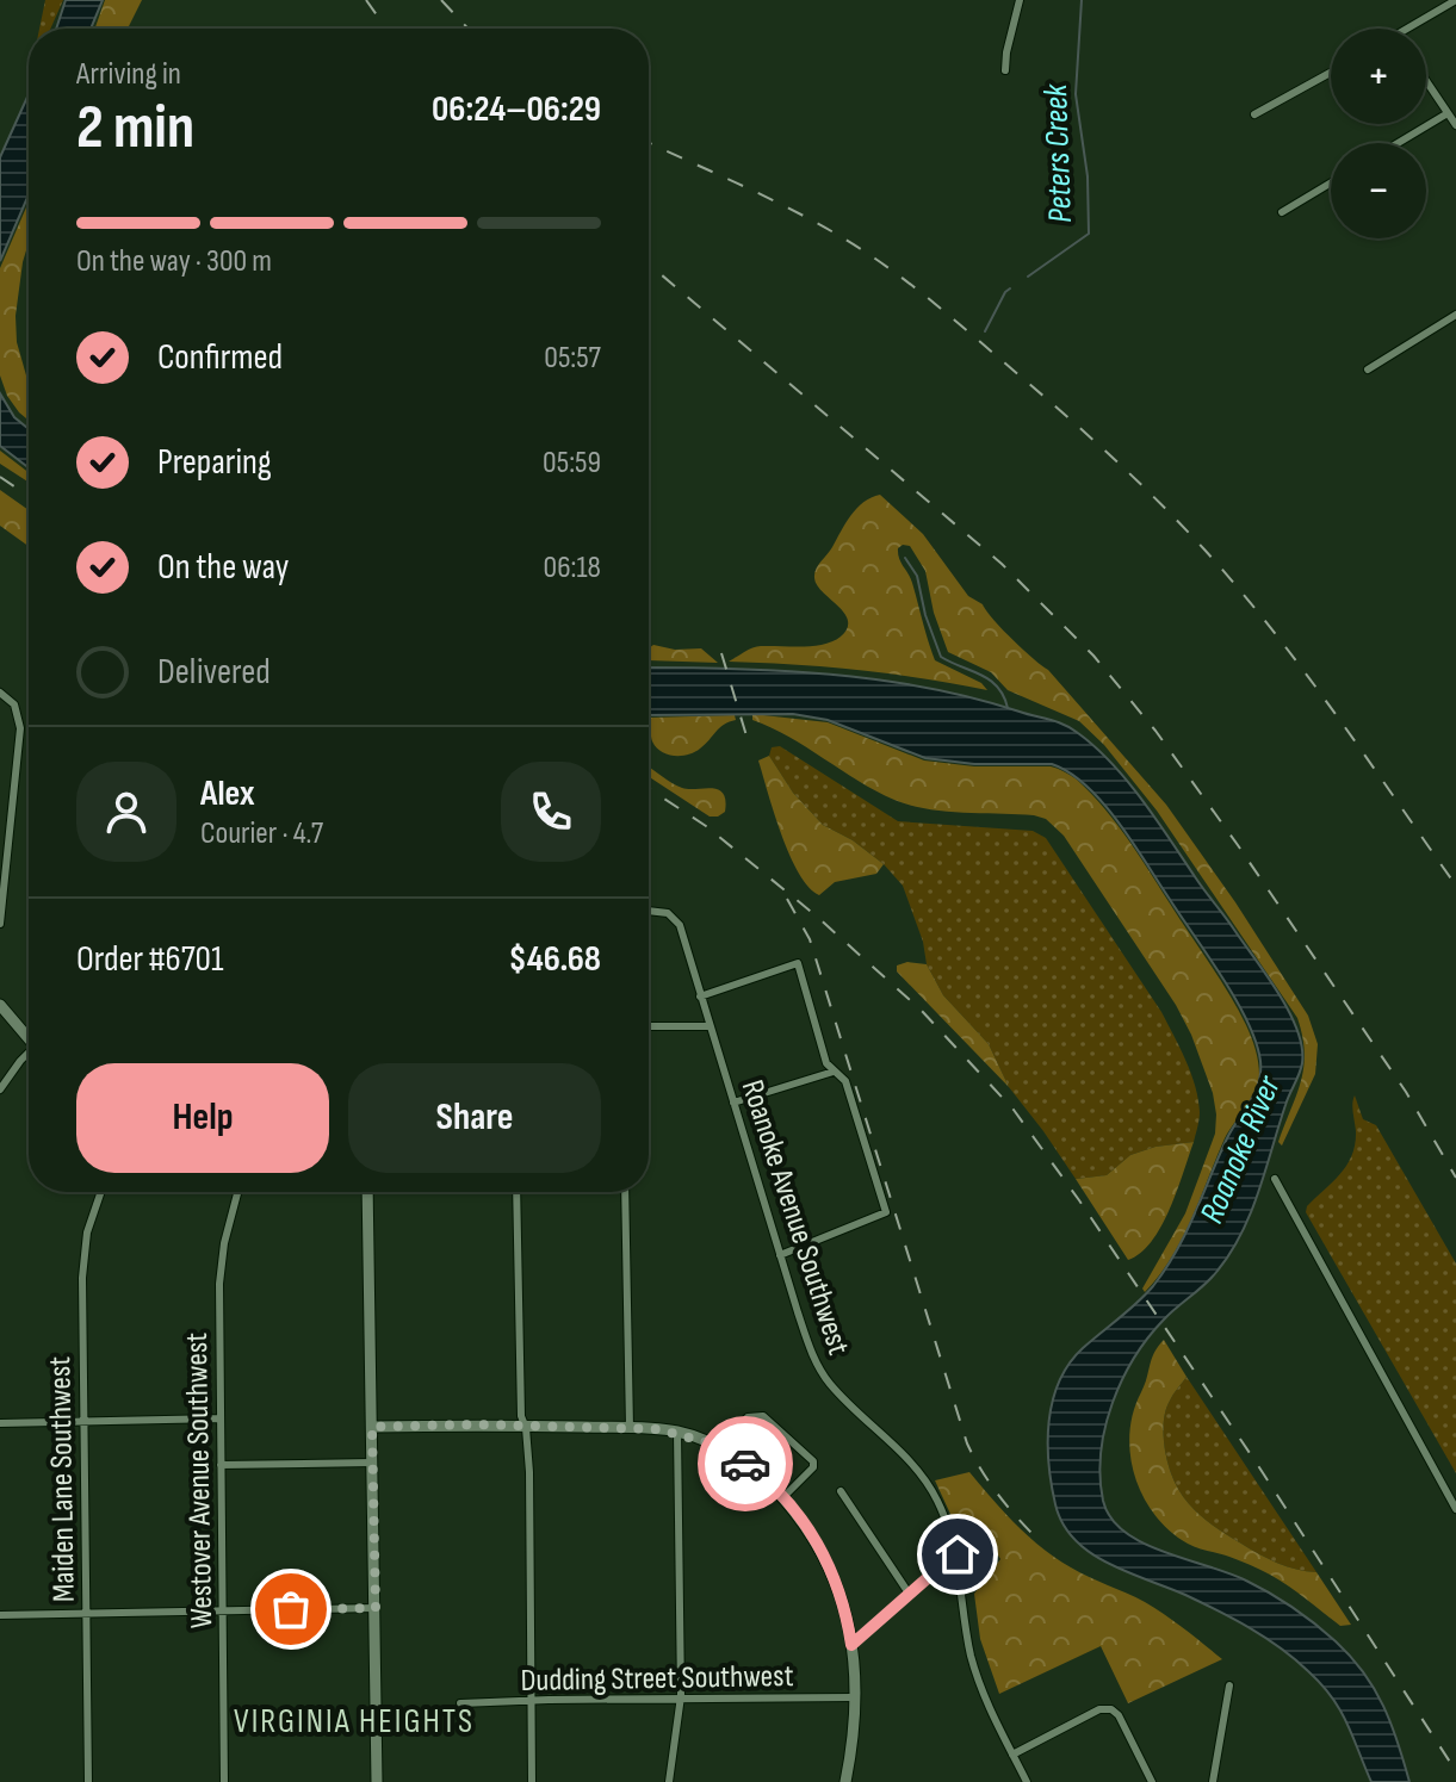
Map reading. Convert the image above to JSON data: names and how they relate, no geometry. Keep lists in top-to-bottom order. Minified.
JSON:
{"streets":{"street":["Roanoke Avenue Southwest","Maiden Lane Southwest","Westover Avenue Southwest","Dudding Street Southwest"]},"districts":["VIRGINIA HEIGHTS"],"water":["Peters Creek","Roanoke River"],"page":{"map_buttons":["+","−"],"heading":["2 min","Arriving in","06:24–06:29"],"panel":["Alex","Courier · 4.7","Order #6701","$46.68"],"bar":"On the way · 300 m","list":[["Confirmed","05:57"],["Preparing","05:59"],["On the way","06:18"],"Delivered"],"buttons":["Help","Share"]}}
